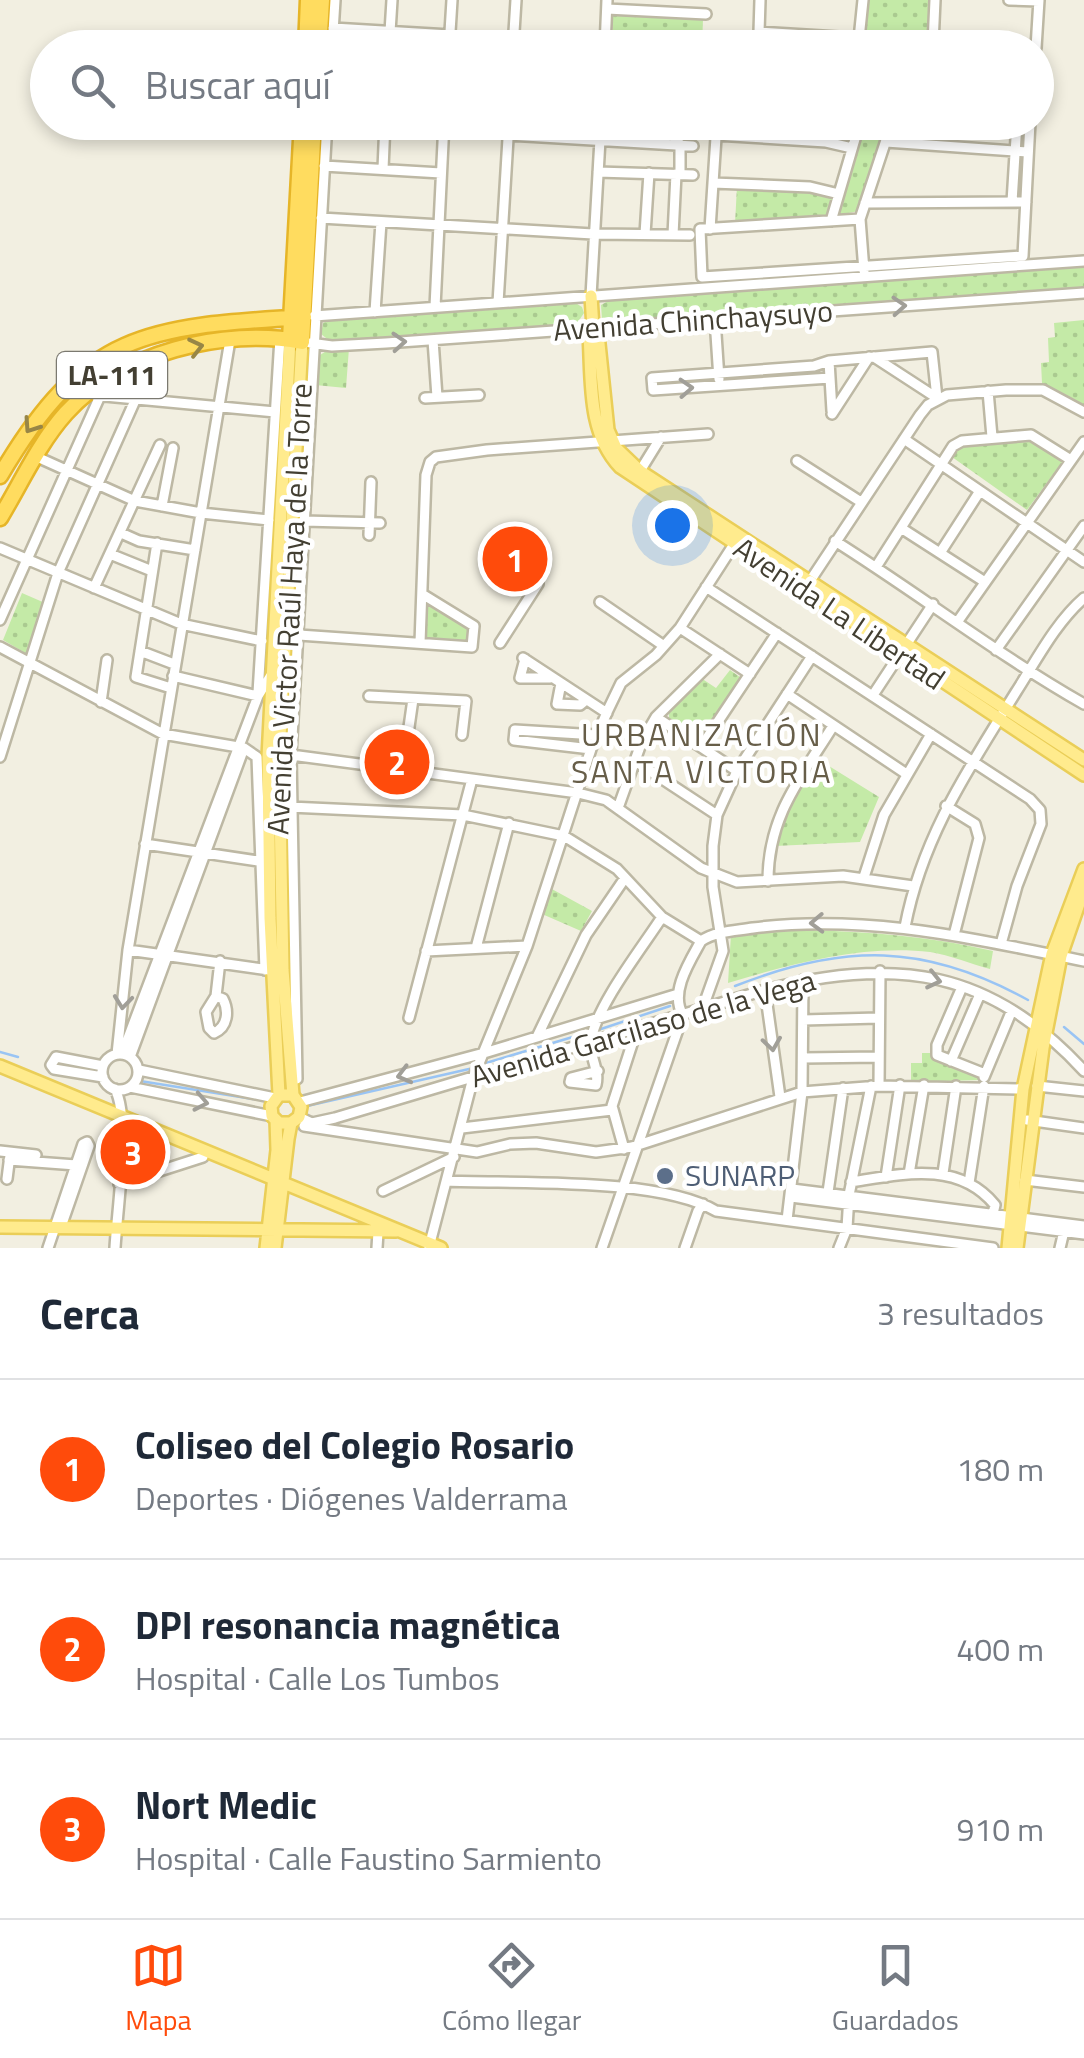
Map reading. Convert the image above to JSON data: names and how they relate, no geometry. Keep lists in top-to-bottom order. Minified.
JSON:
{"streets":{"highway":["LA-111","Avenida Victor Raúl Haya de la Torre"],"main road":["Avenida La Libertad"],"street":["Avenida Chinchaysuyo","Avenida Garcilaso de la Vega"]},"crossings":[["Avenida Chinchaysuyo","LA-111"],["Avenida Chinchaysuyo","Avenida Victor Raúl Haya de la Torre"],["LA-111","Avenida Victor Raúl Haya de la Torre"],["Avenida Victor Raúl Haya de la Torre","Avenida Garcilaso de la Vega"]],"districts":["URBANIZACIÓN SANTA VICTORIA"],"places":["SUNARP"],"page":{"search":"Buscar aquí","pins":["1","2","3"],"heading":["Cerca","3 resultados"],"list":[{"mark":"1","name":"Coliseo del Colegio Rosario","note":"Deportes · Diógenes Valderrama","value":"180 m"},{"mark":"2","name":"DPI resonancia magnética","note":"Hospital · Calle Los Tumbos","value":"400 m"},{"mark":"3","name":"Nort Medic","note":"Hospital · Calle Faustino Sarmiento","value":"910 m"}],"nav":["Mapa","Cómo llegar","Guardados"]}}
